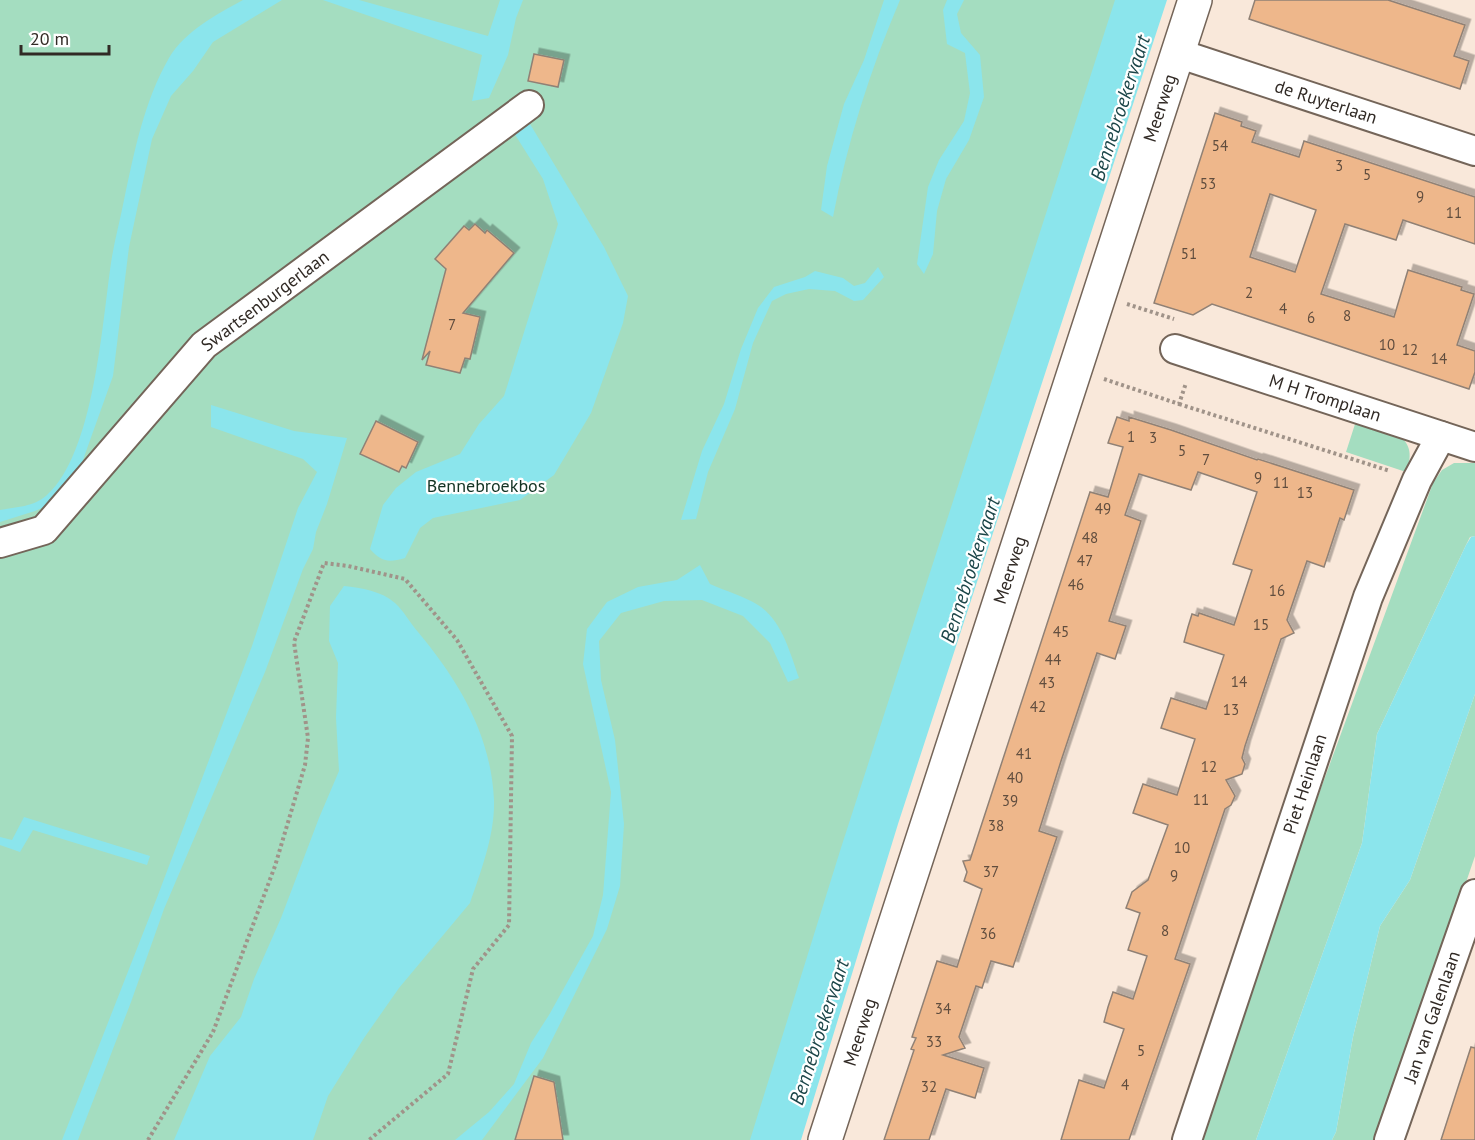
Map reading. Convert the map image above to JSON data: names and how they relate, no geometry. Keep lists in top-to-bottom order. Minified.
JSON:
{"streets":{"street":["de Ruyterlaan","Meerweg","Swartsenburgerlaan","M H Tromplaan","Piet Heinlaan","Jan van Galenlaan"]},"crossings":[["de Ruyterlaan","Meerweg"],["M H Tromplaan","Piet Heinlaan"]],"water":["Bennebroekervaart"],"parks":["Bennebroekbos"],"house_numbers":["54","3","5","53","9","11","51","2","4","8","6","7","10","12","14","1","3","5","7","9","11","13","49","48","47","46","16","15","45","44","14","43","42","13","41","12","40","11","39","38","10","37","9","8","36","34","33","5","4","32"],"scale_bar":"20 m"}
